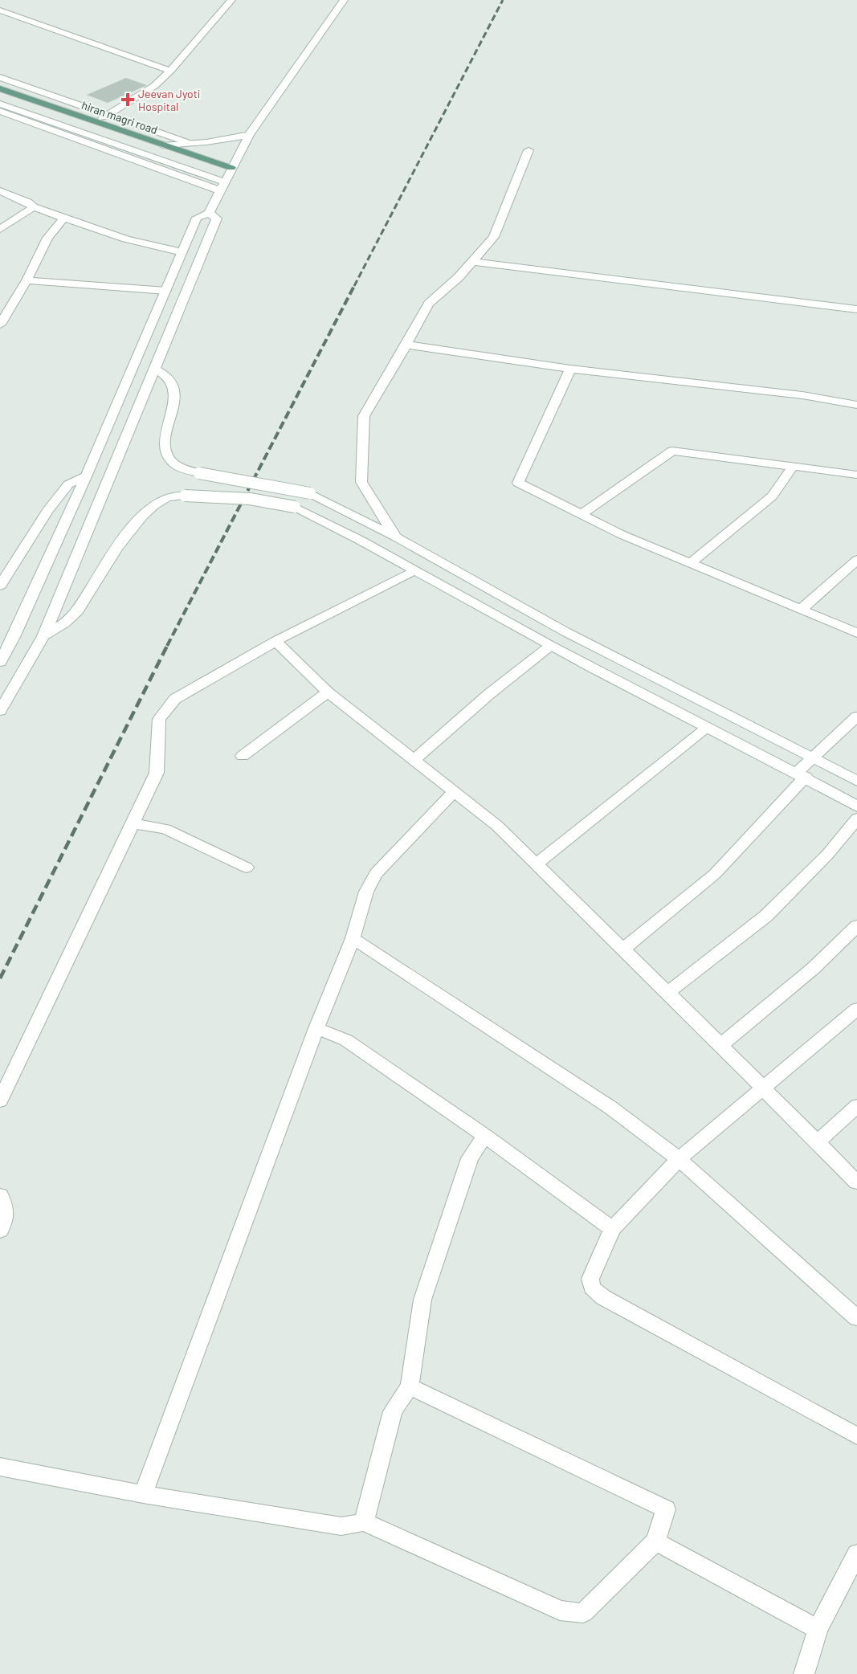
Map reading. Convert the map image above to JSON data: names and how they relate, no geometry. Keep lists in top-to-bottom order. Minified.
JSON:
{"streets":{"main road":["hiran magri road"]},"places":{"health":["Jeevan Jyoti Hospital"]}}
